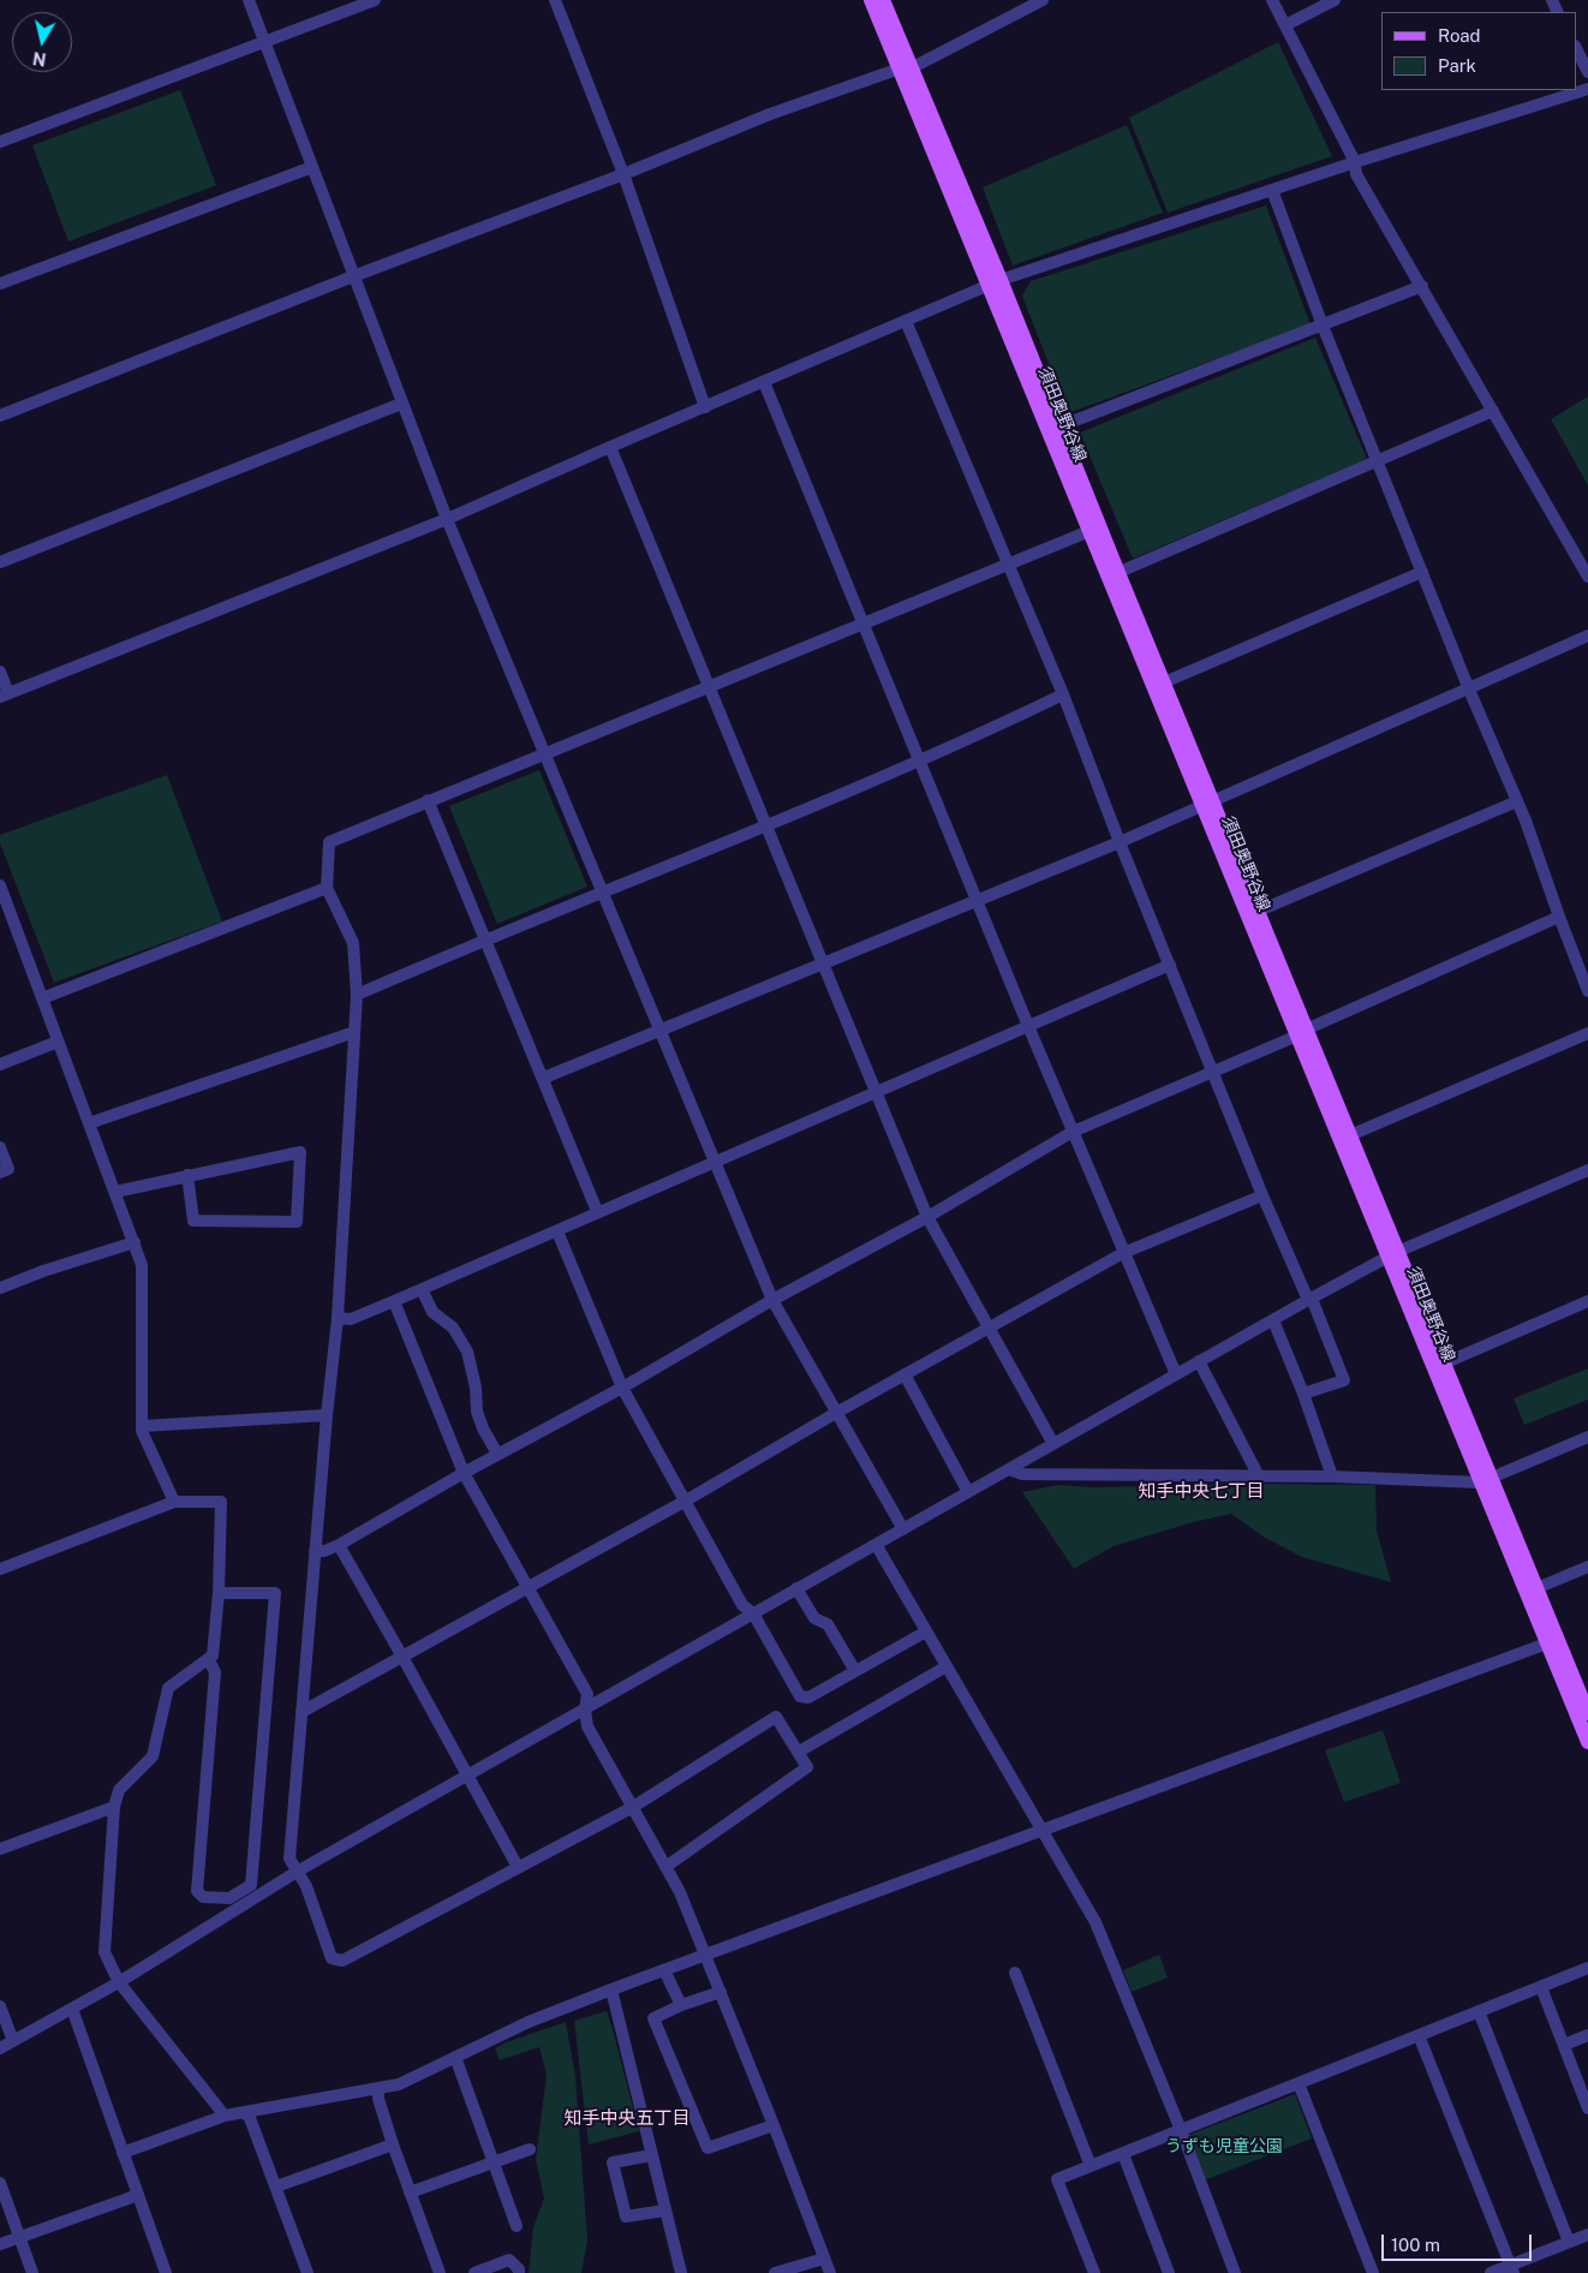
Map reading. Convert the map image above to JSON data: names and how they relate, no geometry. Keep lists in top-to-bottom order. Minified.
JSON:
{"streets":{"main road":["須田奥野谷線"]},"districts":["知手中央七丁目","知手中央五丁目"],"parks":["うずも児童公園"],"legend":["Road","Park"],"scale_bar":"100 m","north":"bottom"}
